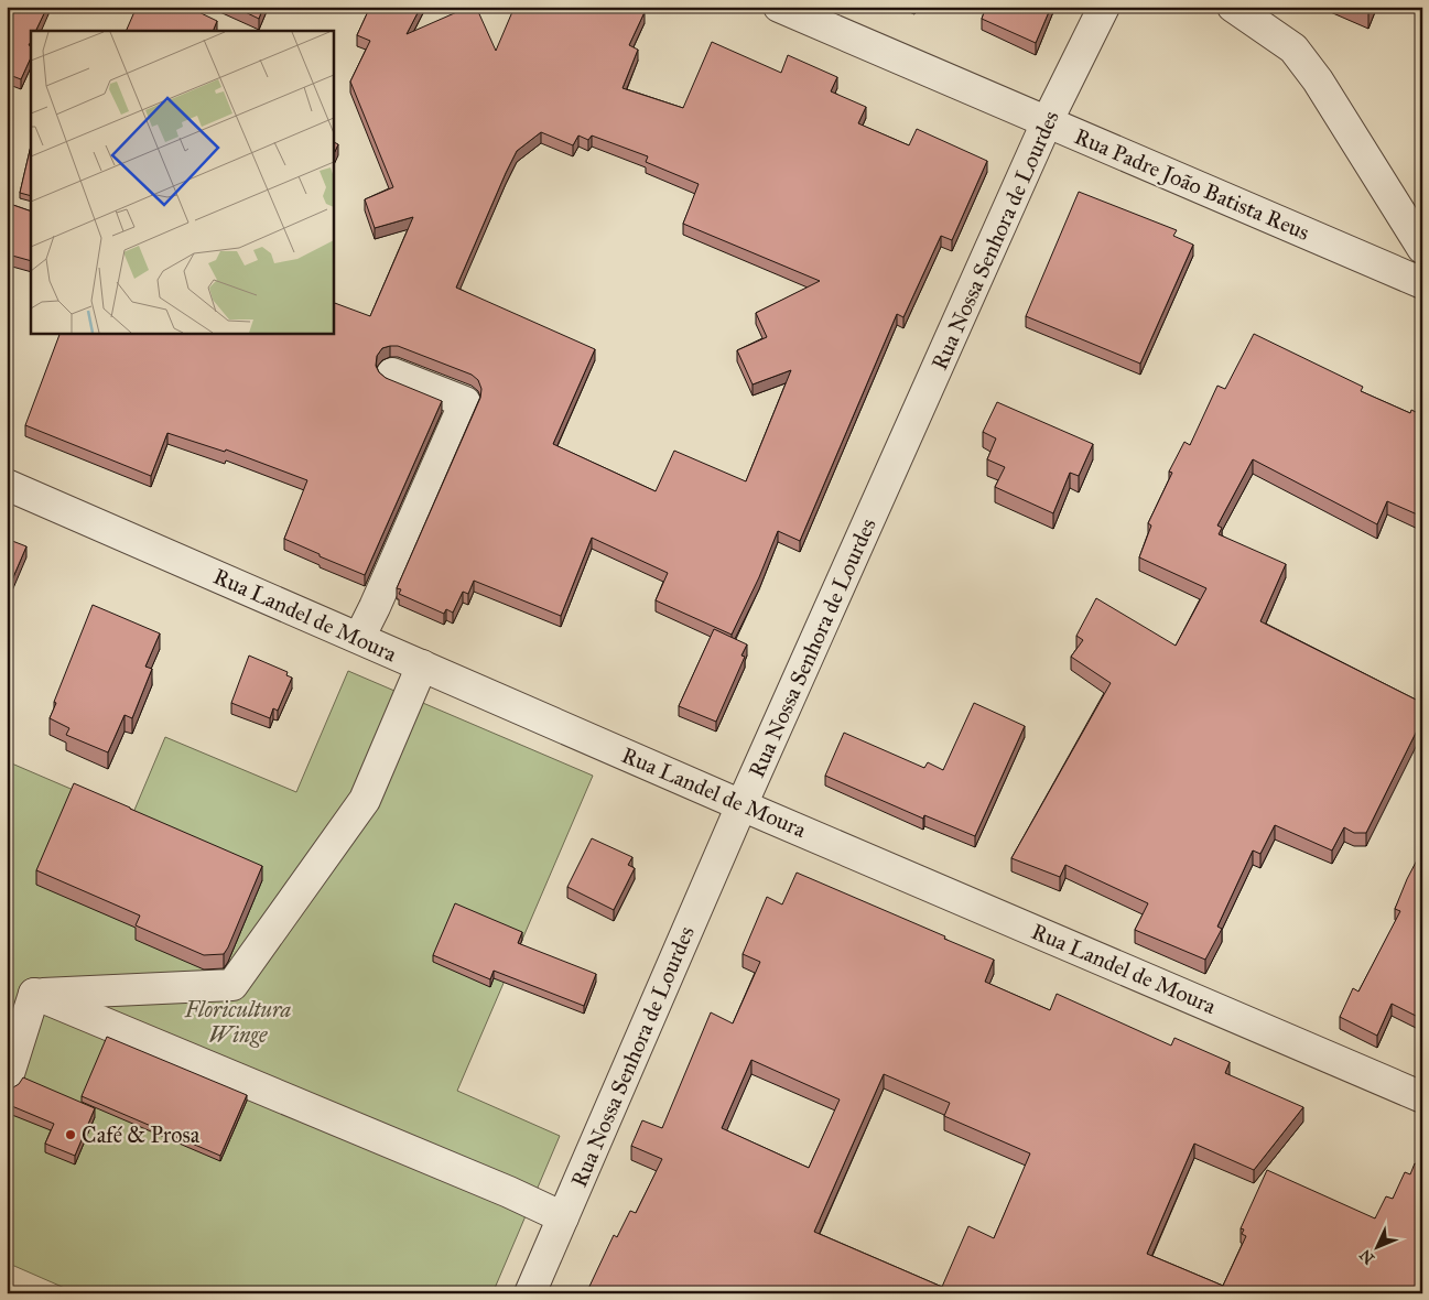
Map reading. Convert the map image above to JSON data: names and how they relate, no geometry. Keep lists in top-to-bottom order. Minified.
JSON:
{"streets":{"street":["Rua Padre João Batista Reus","Rua Nossa Senhora de Lourdes","Rua Landel de Moura"]},"crossings":[["Rua Padre João Batista Reus","Rua Nossa Senhora de Lourdes"],["Rua Nossa Senhora de Lourdes","Rua Landel de Moura"]],"parks":["Floricultura Winge"],"places":["Café & Prosa"],"north":"bottom left"}
